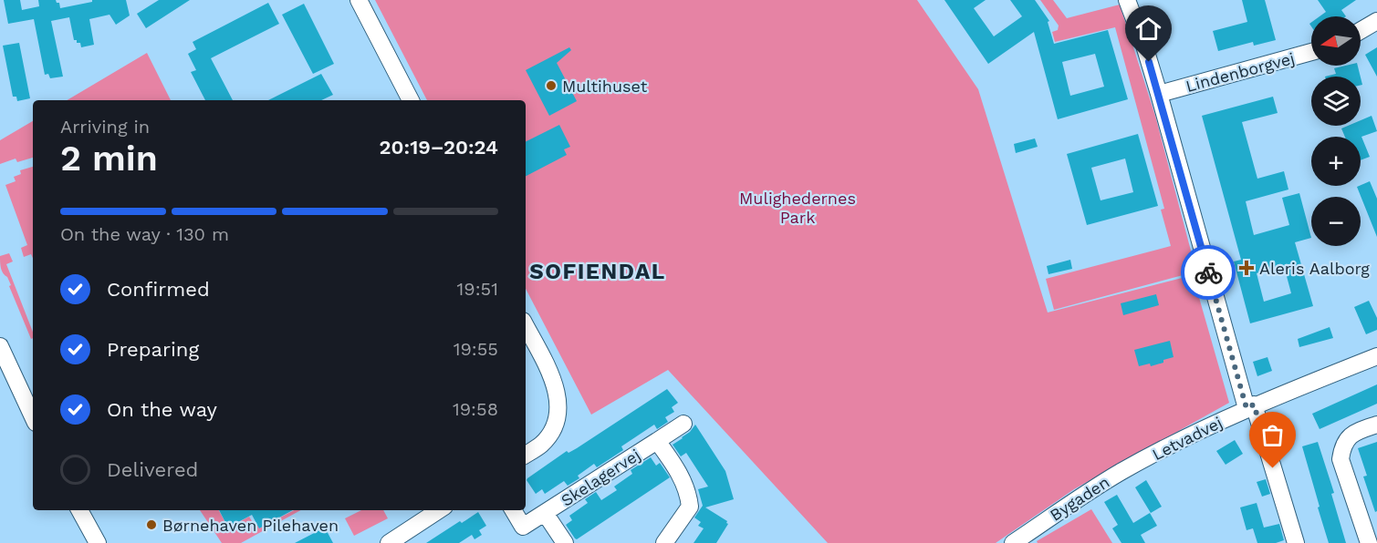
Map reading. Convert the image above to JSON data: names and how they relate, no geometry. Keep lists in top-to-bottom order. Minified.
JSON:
{"streets":{"street":["Lindenborgvej","Letvadvej","Skelagervej","Bygaden"]},"crossings":[["Letvadvej","Bygaden"]],"districts":["SOFIENDAL"],"parks":["Mulighedernes Park"],"places":{"other":["Multihuset","Børnehaven Pilehaven"],"health":["Aleris Aalborg"]},"north":"left","page":{"map_buttons":["+","−"],"heading":["2 min","Arriving in","20:19–20:24"],"bar":"On the way · 130 m","list":[["Confirmed","19:51"],["Preparing","19:55"],["On the way","19:58"],"Delivered"]}}
